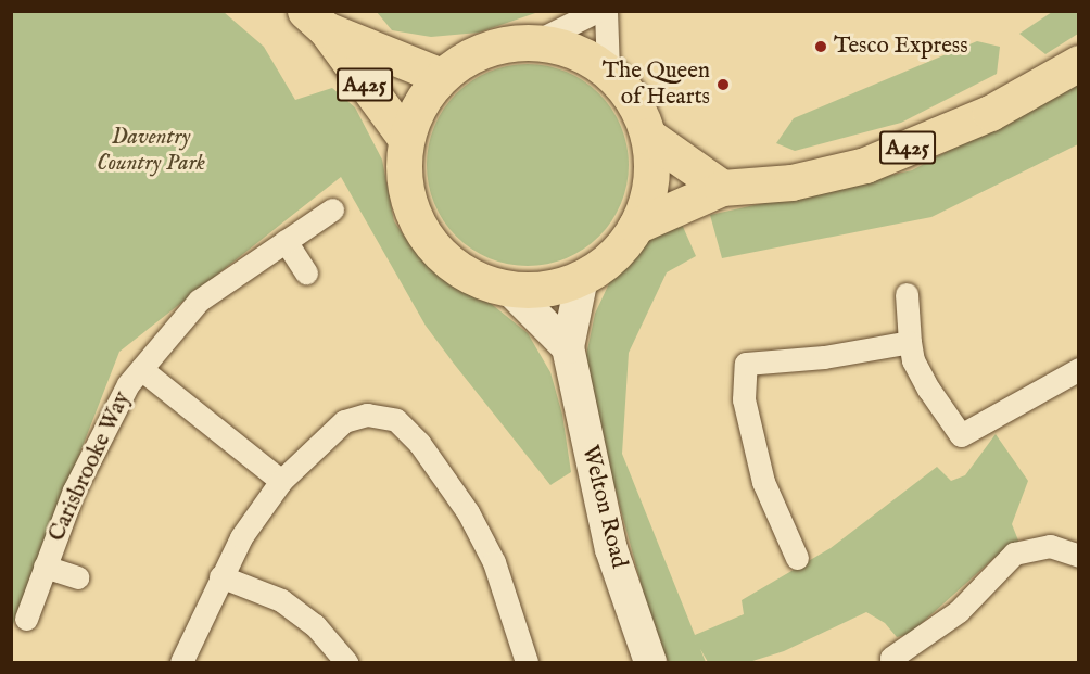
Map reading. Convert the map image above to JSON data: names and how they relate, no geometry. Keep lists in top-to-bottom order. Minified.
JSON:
{"streets":{"main road":["A425"],"street":["Carisbrooke Way","Welton Road"]},"parks":["Daventry Country Park"],"places":["Tesco Express","The Queen of Hearts"]}
